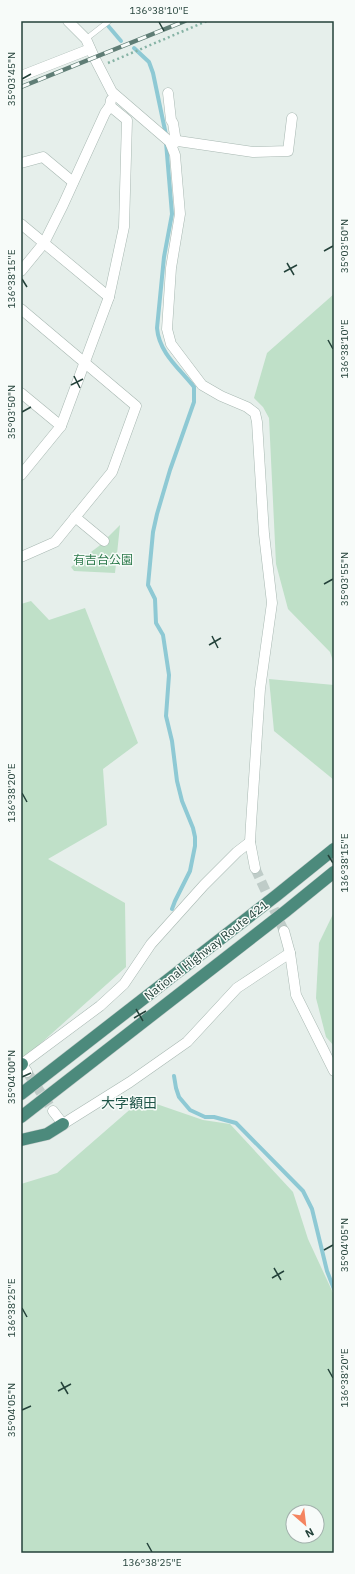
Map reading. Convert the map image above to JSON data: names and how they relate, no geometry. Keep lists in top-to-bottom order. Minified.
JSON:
{"streets":{"highway":["National Highway Route 421"]},"districts":["大字額田"],"parks":["有吉台公園"],"north":"bottom right","coordinates":["136°38'10\"E","35°03'45\"N","35°03'50\"N","136°38'15\"E","35°03'55\"N","136°38'20\"E","35°04'00\"N","35°04'05\"N","136°38'25\"E"]}
